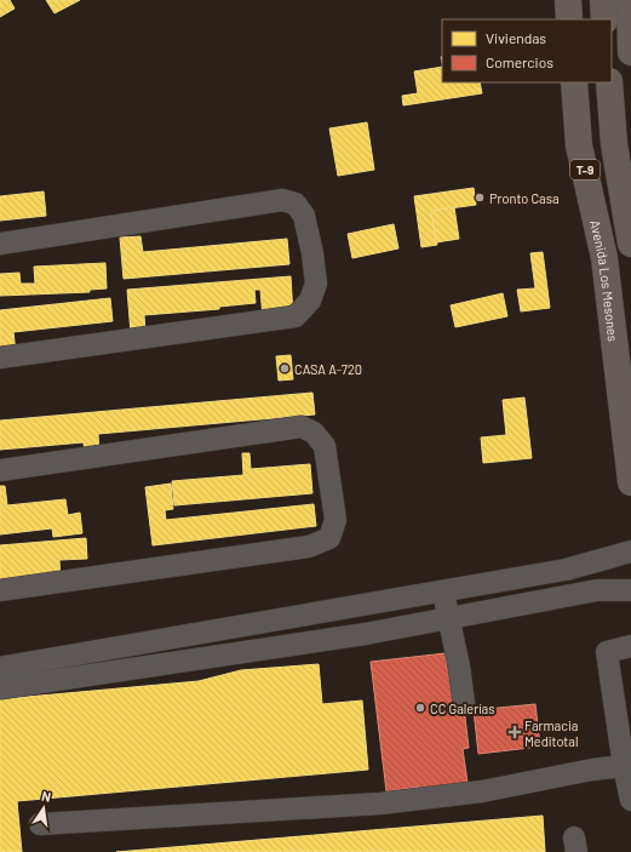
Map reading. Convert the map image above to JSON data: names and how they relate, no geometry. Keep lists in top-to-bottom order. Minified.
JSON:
{"streets":{"highway":["T-9","Avenida Los Mesones"]},"crossings":[["T-9","Avenida Los Mesones"]],"places":{"other":["Pronto Casa","CASA A-720","CC Galerías"],"health":["Farmacia Meditotal"]},"legend":["Viviendas","Comercios"],"north":"top"}
